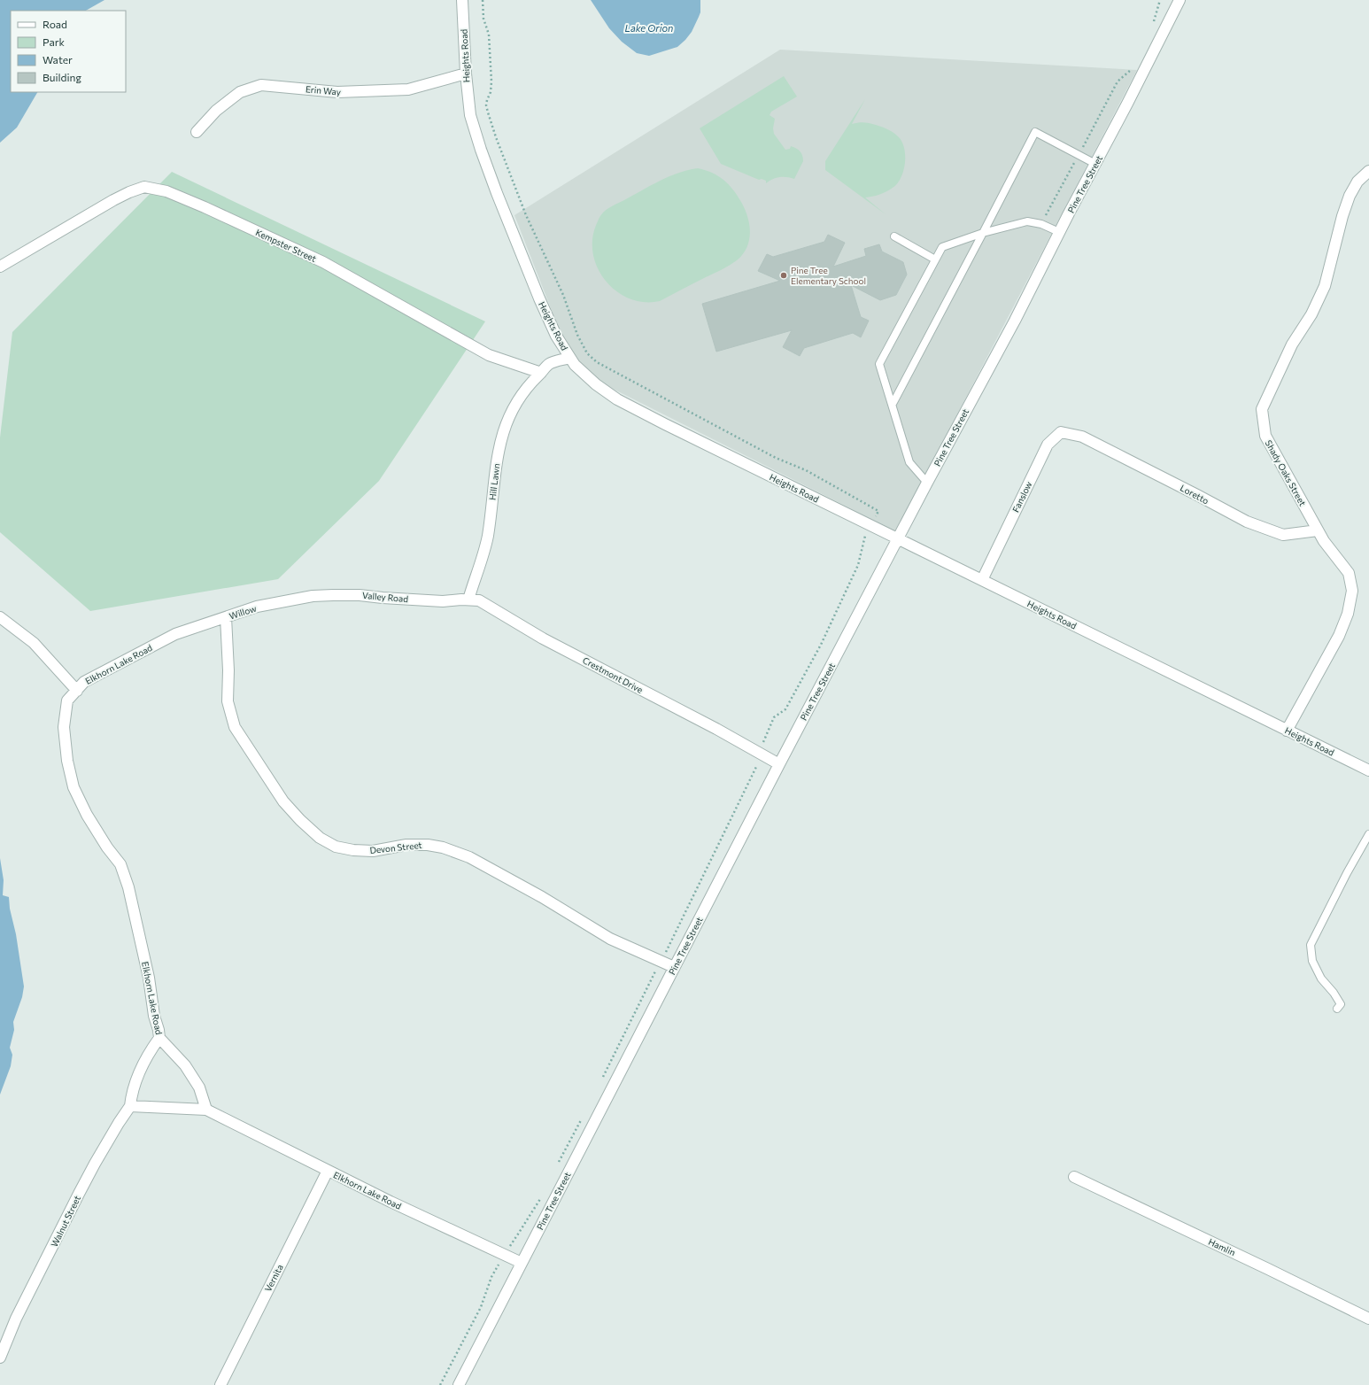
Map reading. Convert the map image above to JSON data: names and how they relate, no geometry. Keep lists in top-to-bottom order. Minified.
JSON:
{"streets":{"street":["Heights Road","Erin Way","Pine Tree Street","Kempster Street","Shady Oaks Street","Hill Lawn","Loretto","Fanslow","Valley Road","Willow","Elkhorn Lake Road","Crestmont Drive","Devon Street","Walnut Street","Hamlin","Vernita"]},"crossings":[["Heights Road","Erin Way"],["Heights Road","Pine Tree Street"],["Heights Road","Shady Oaks Street"],["Heights Road","Fanslow"],["Pine Tree Street","Elkhorn Lake Road"],["Pine Tree Street","Crestmont Drive"],["Pine Tree Street","Devon Street"],["Kempster Street","Hill Lawn"],["Shady Oaks Street","Loretto"],["Hill Lawn","Crestmont Drive"],["Loretto","Fanslow"],["Valley Road","Willow"],["Valley Road","Crestmont Drive"],["Willow","Elkhorn Lake Road"],["Willow","Devon Street"],["Elkhorn Lake Road","Walnut Street"],["Elkhorn Lake Road","Vernita"]],"water":["Lake Orion"],"places":["Pine Tree Elementary School"],"legend":["Road","Park","Water","Building"]}
